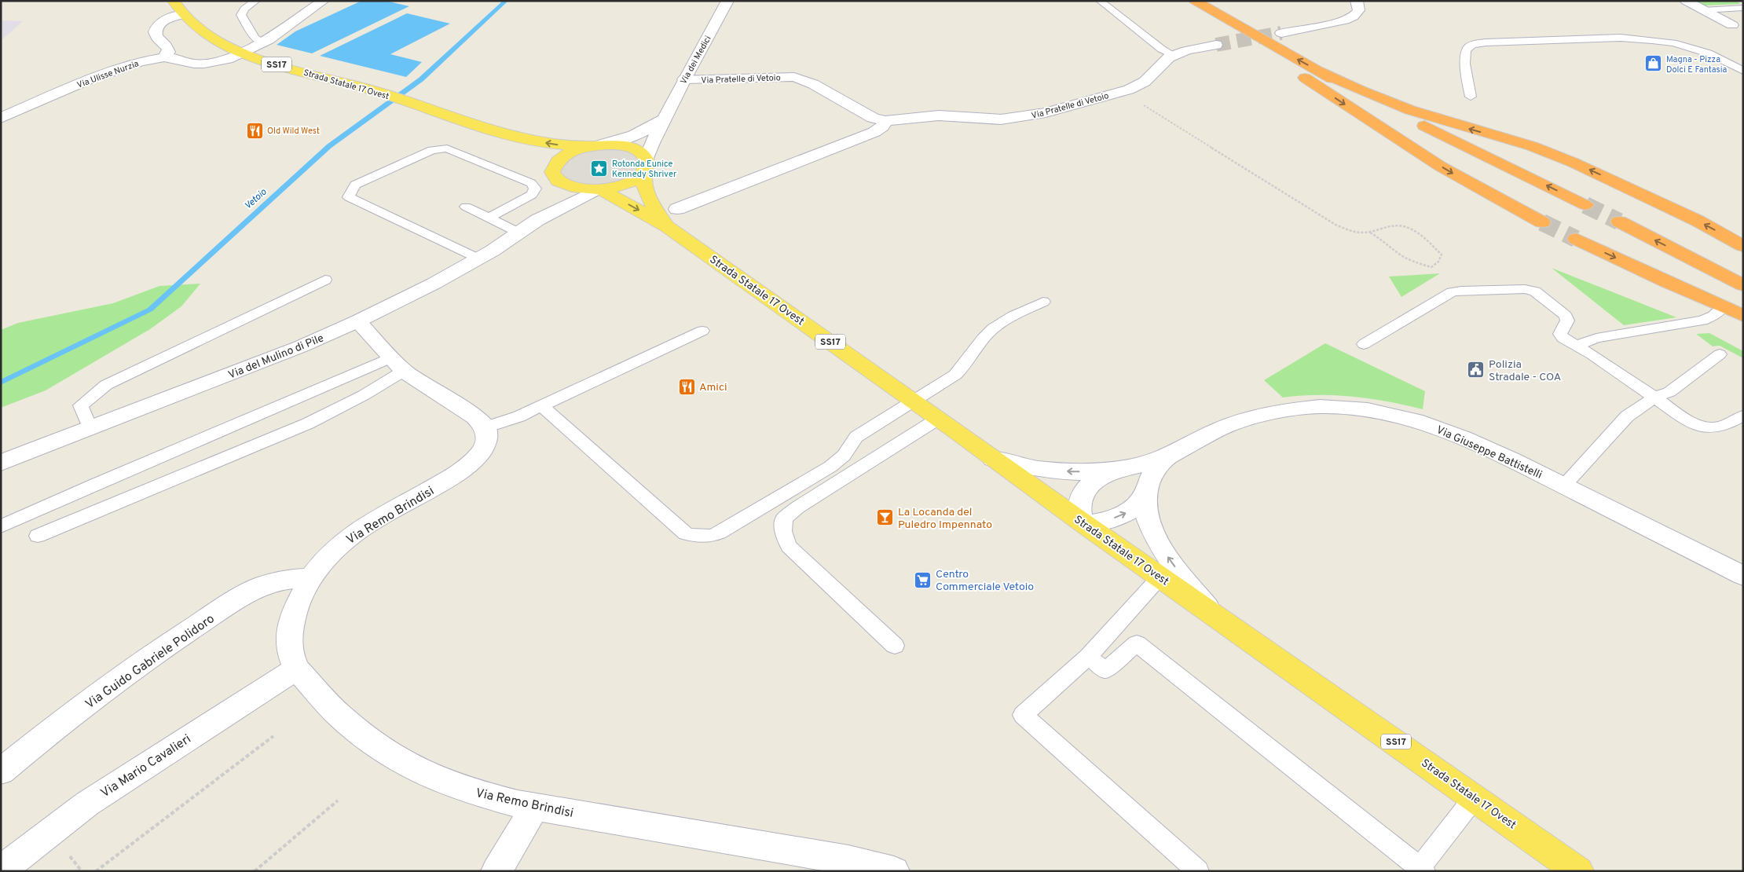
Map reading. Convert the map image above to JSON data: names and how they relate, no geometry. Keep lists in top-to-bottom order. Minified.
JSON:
{"streets":{"main road":["SS17","Strada Statale 17 Ovest"],"street":["Via dei Medici","Via Ulisse Nurzia","Via Pratelle di Vetoio","Via del Mulino di Pile","Via Giuseppe Battistelli","Via Remo Brindisi","Via Guido Gabriele Polidoro","Via Mario Cavalieri"]},"crossings":[["Via dei Medici","SS17"],["Via dei Medici","Via Pratelle di Vetoio"],["Via dei Medici","Strada Statale 17 Ovest"],["SS17","Strada Statale 17 Ovest"],["SS17","Via del Mulino di Pile"],["Via Ulisse Nurzia","Strada Statale 17 Ovest"],["Strada Statale 17 Ovest","Via del Mulino di Pile"],["Strada Statale 17 Ovest","Via Giuseppe Battistelli"],["Via Remo Brindisi","Via Guido Gabriele Polidoro"],["Via Remo Brindisi","Via Mario Cavalieri"]],"water":["Vetoio"],"places":{"shop":["Magna - Pizza Dolci E Fantasia"],"restaurant":["Old Wild West","Amici"],"place":["Rotonda Eunice Kennedy Shriver"],"public building":["Polizia Stradale - COA"],"bar":["La Locanda del Puledro Impennato"],"supermarket":["Centro Commerciale Vetoio"]}}
